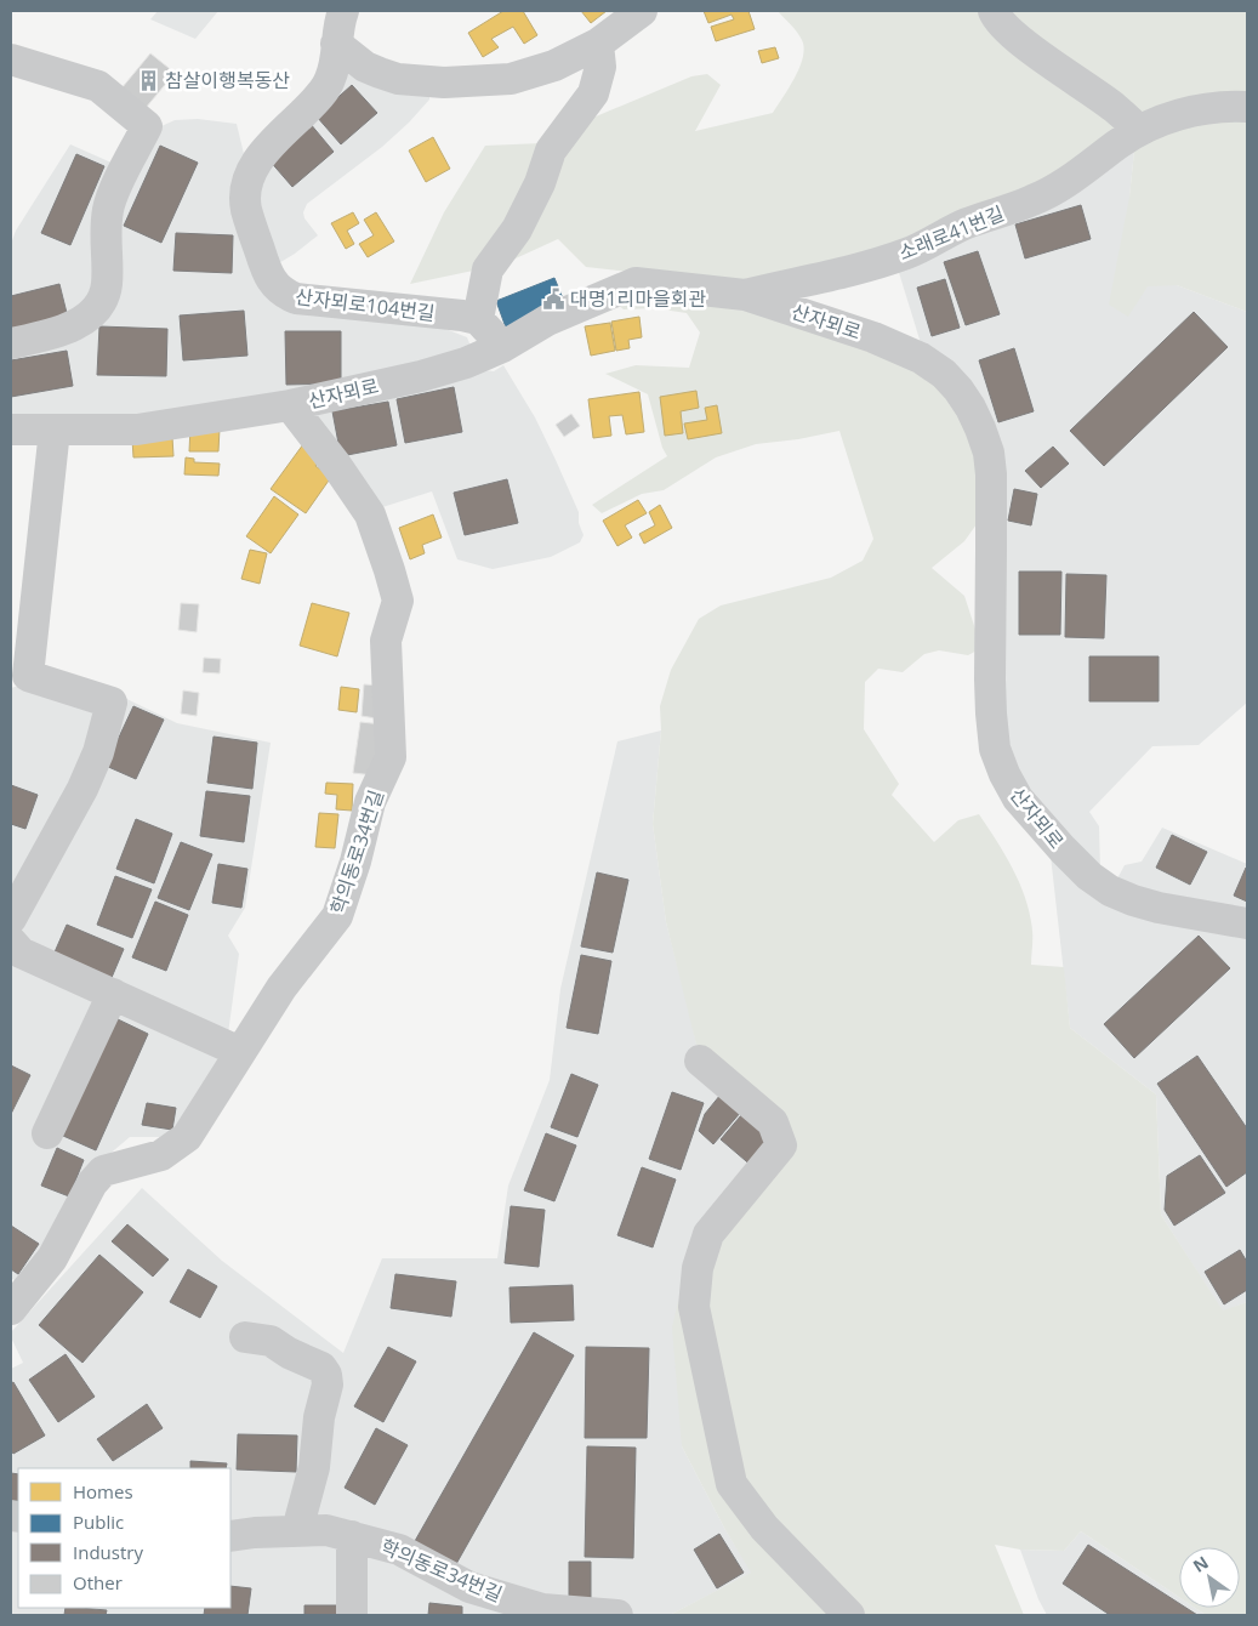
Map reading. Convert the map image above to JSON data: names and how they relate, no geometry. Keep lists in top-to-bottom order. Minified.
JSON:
{"streets":{"street":["소래로41번길","산자뫼로104번길","산자뫼로","학의동로34번길"]},"crossings":[["소래로41번길","산자뫼로"],["산자뫼로","학의동로34번길"]],"places":{"building":["참살이행복동산"],"public building":["대명1리마을회관"]},"legend":["Homes","Public","Industry","Other"],"north":"top left"}
